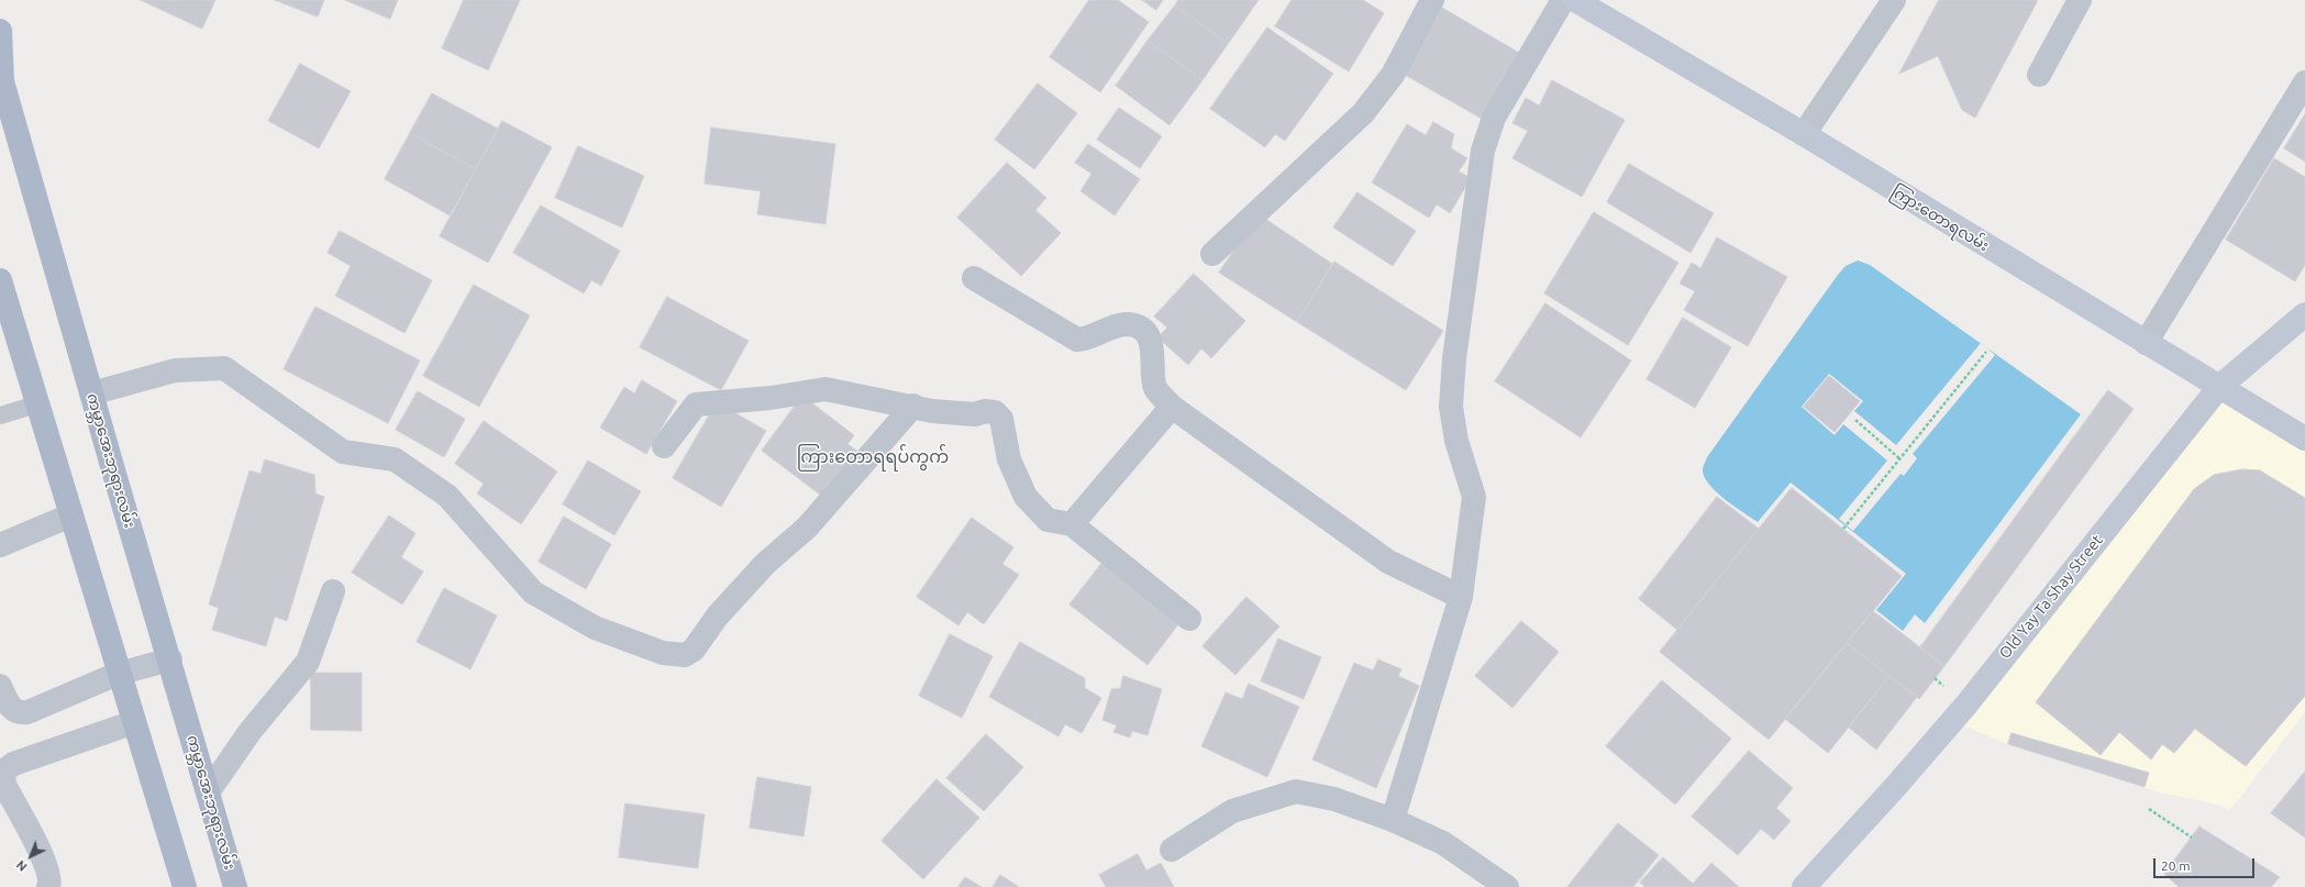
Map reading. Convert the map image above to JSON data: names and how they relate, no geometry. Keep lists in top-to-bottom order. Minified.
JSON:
{"streets":{"main road":["ကြားတောရလမ်း","ကမ္ဘာအေးဘုရားလမ်း","Old Yay Ta Shay Street"]},"crossings":[["ကြားတောရလမ်း","Old Yay Ta Shay Street"]],"districts":["ကြားတောရရပ်ကွက်"],"scale_bar":"20 m","north":"bottom left"}
